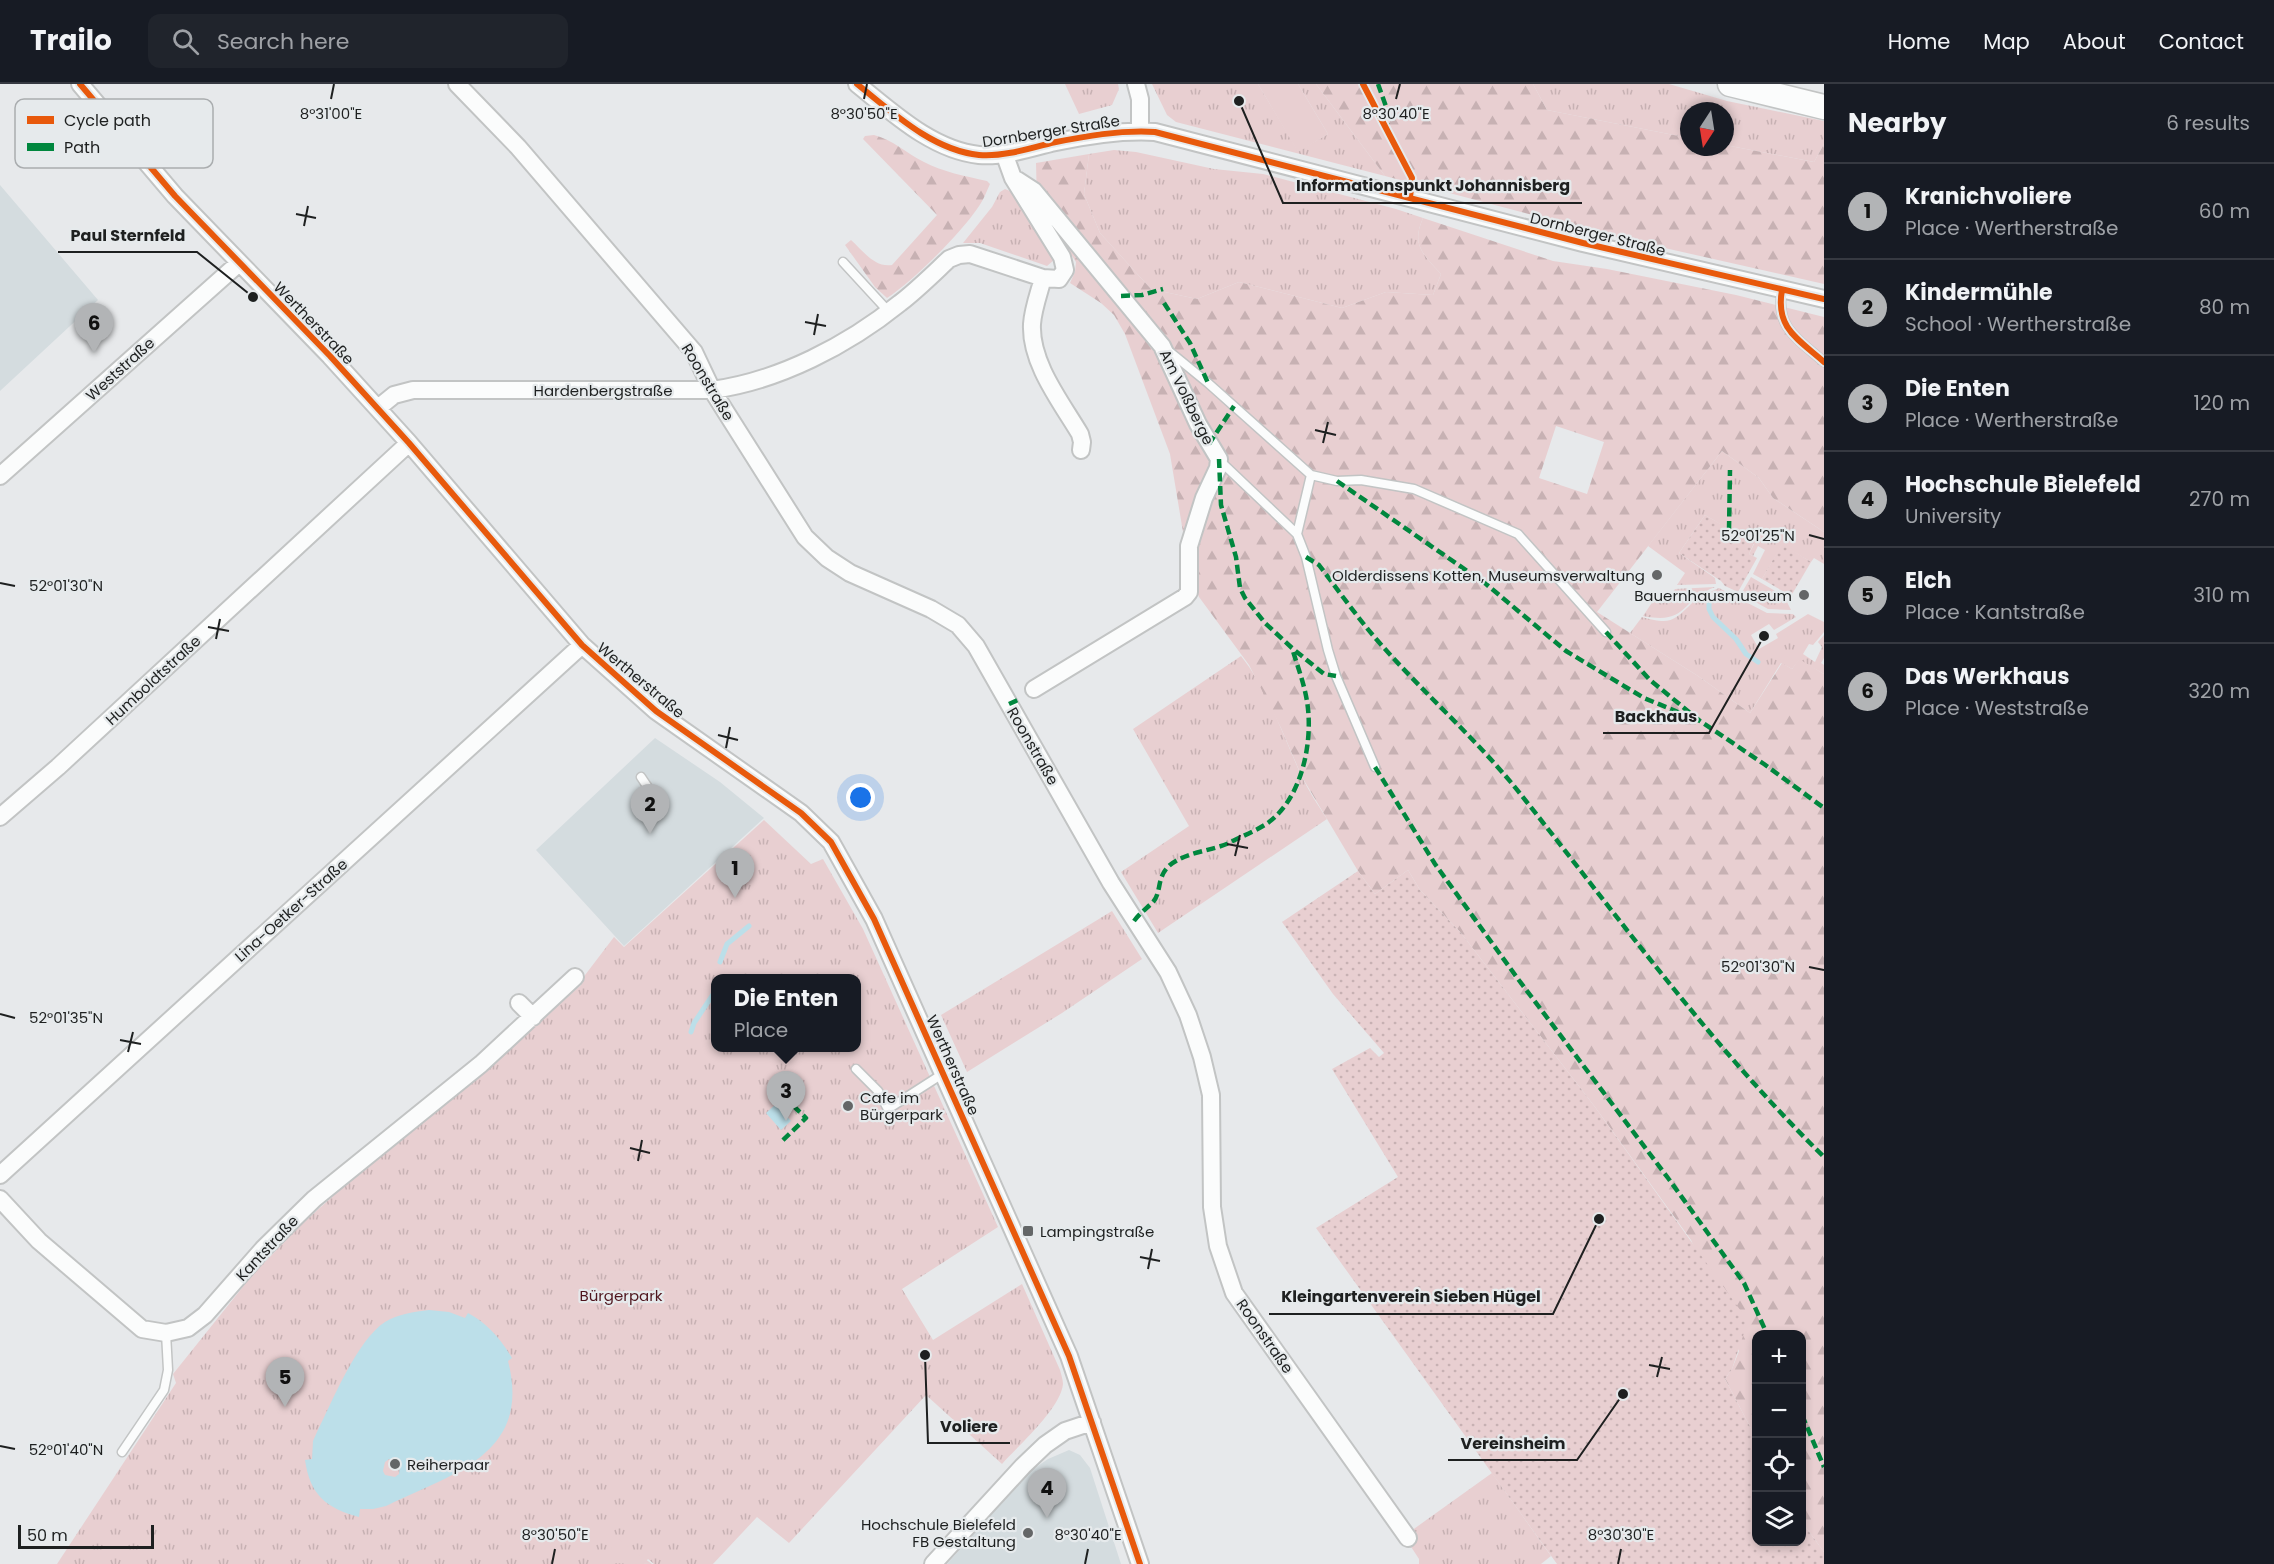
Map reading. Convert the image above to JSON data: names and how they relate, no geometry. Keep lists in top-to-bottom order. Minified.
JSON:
{"streets":{"street":["Dornberger Straße","Wertherstraße","Weststraße","Roonstraße","Hardenbergstraße","Am Voßberge","Humboldtstraße","Lina-Oetker-Straße","Kantstraße"]},"crossings":[["Dornberger Straße","Hardenbergstraße"],["Wertherstraße","Weststraße"],["Wertherstraße","Hardenbergstraße"],["Wertherstraße","Humboldtstraße"],["Wertherstraße","Lina-Oetker-Straße"],["Roonstraße","Hardenbergstraße"],["Hardenbergstraße","Am Voßberge"]],"parks":["Bürgerpark"],"places":{"other":["Informationspunkt Johannisberg","Paul Sternfeld","Olderdissens Kotten, Museumsverwaltung","Bauernhausmuseum","Backhaus","Cafe im Bürgerpark","Kleingartenverein Sieben Hügel","Voliere","Vereinsheim","Reiherpaar","Hochschule Bielefeld FB Gestaltung"],"transit":["Lampingstraße"]},"legend":["Cycle path","Path"],"scale_bar":"50 m","north":"bottom","page":{"header":"Trailo","search":"Search here","nav":["Home","Map","About","Contact"],"heading":["Nearby","6 results"],"list":[{"mark":"1","name":"Kranichvoliere","note":"Place · Wertherstraße","value":"60 m"},{"mark":"2","name":"Kindermühle","note":"School · Wertherstraße","value":"80 m"},{"mark":"3","name":"Die Enten","note":"Place · Wertherstraße","value":"120 m"},{"mark":"4","name":"Hochschule Bielefeld","note":"University","value":"270 m"},{"mark":"5","name":"Elch","note":"Place · Kantstraße","value":"310 m"},{"mark":"6","name":"Das Werkhaus","note":"Place · Weststraße","value":"320 m"}],"pins":["6","2","1","3","5","4"],"popup":["Die Enten","Place"],"map_buttons":["+","−"],"scale":"50 m"},"coordinates":["8°31'00\"E","8°30'50\"E","8°30'40\"E","52°01'25\"N","52°01'30\"N","52°01'35\"N","52°01'40\"N","8°30'30\"E"]}
